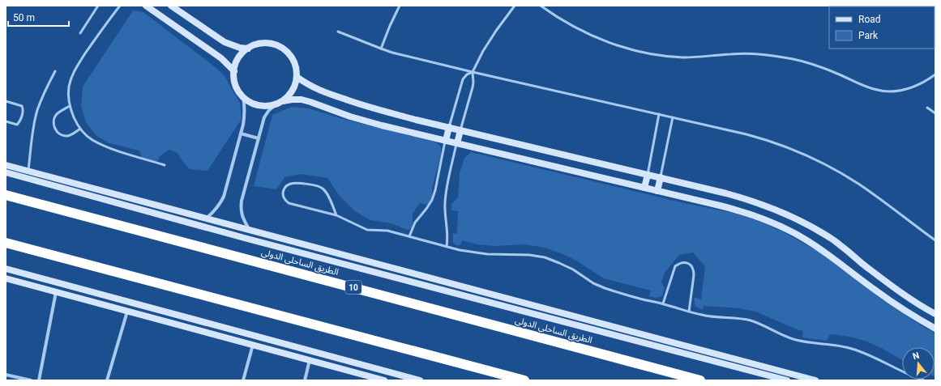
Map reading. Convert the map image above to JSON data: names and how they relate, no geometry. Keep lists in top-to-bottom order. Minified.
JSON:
{"streets":{"highway":["الطريق الساحلى الدولى","10"]},"legend":["Road","Park"],"scale_bar":"50 m","north":"top"}
